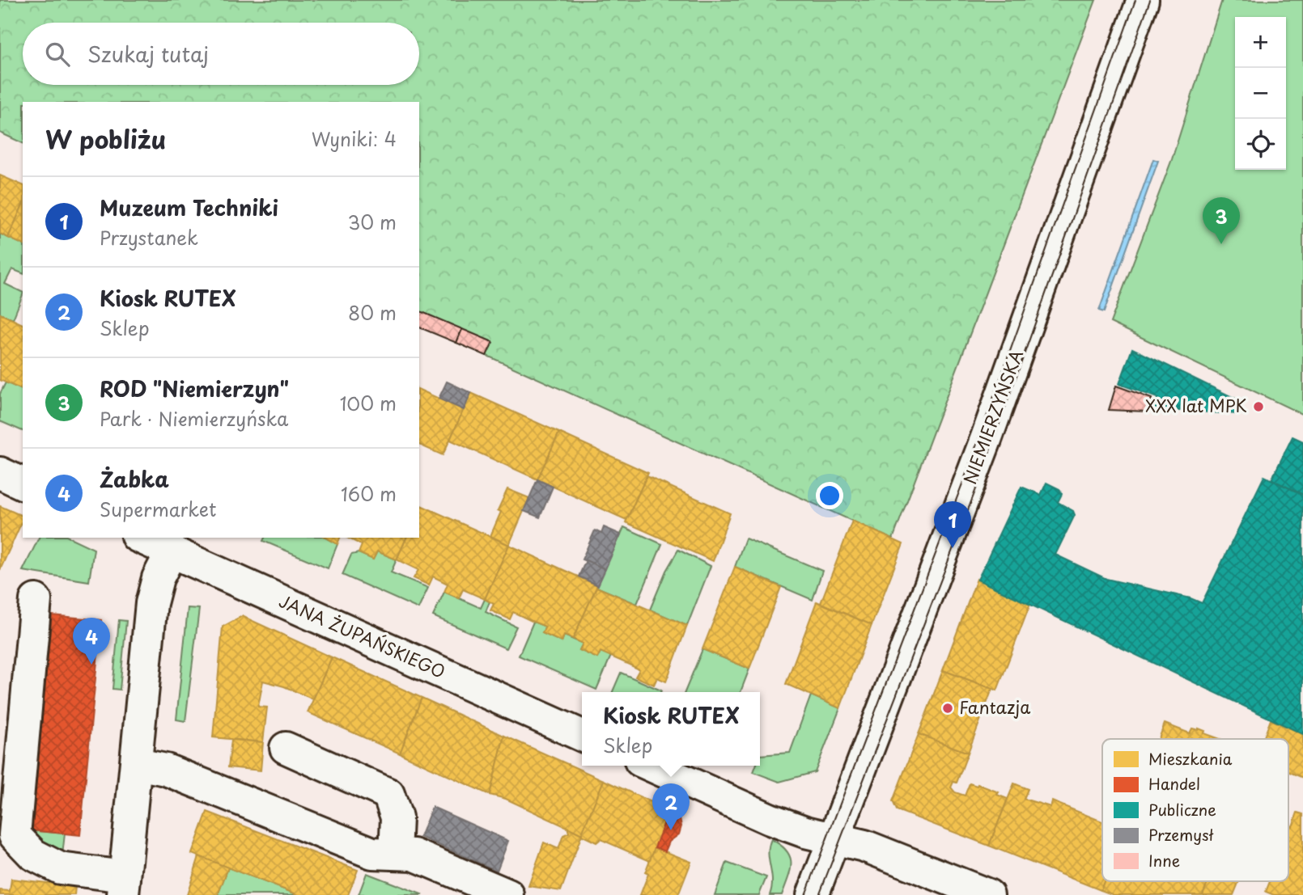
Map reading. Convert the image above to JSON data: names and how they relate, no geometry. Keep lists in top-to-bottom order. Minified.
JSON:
{"streets":{"street":["NIEMIERZYŃSKA","JANA ŻUPAŃSKIEGO"]},"places":["XXX lat MPK","Fantazja"],"legend":["Mieszkania","Handel","Publiczne","Przemysł","Inne"],"page":{"map_buttons":["+","−"],"search":"Szukaj tutaj","heading":["W pobliżu","Wyniki: 4"],"list":[{"mark":"1","name":"Muzeum Techniki","note":"Przystanek","value":"30 m"},{"mark":"2","name":"Kiosk RUTEX","note":"Sklep","value":"80 m"},{"mark":"3","name":"ROD \"Niemierzyn\"","note":"Park · Niemierzyńska","value":"100 m"},{"mark":"4","name":"Żabka","note":"Supermarket","value":"160 m"}],"pins":["3","1","4","2"],"popup":["Kiosk RUTEX","Sklep"]}}
